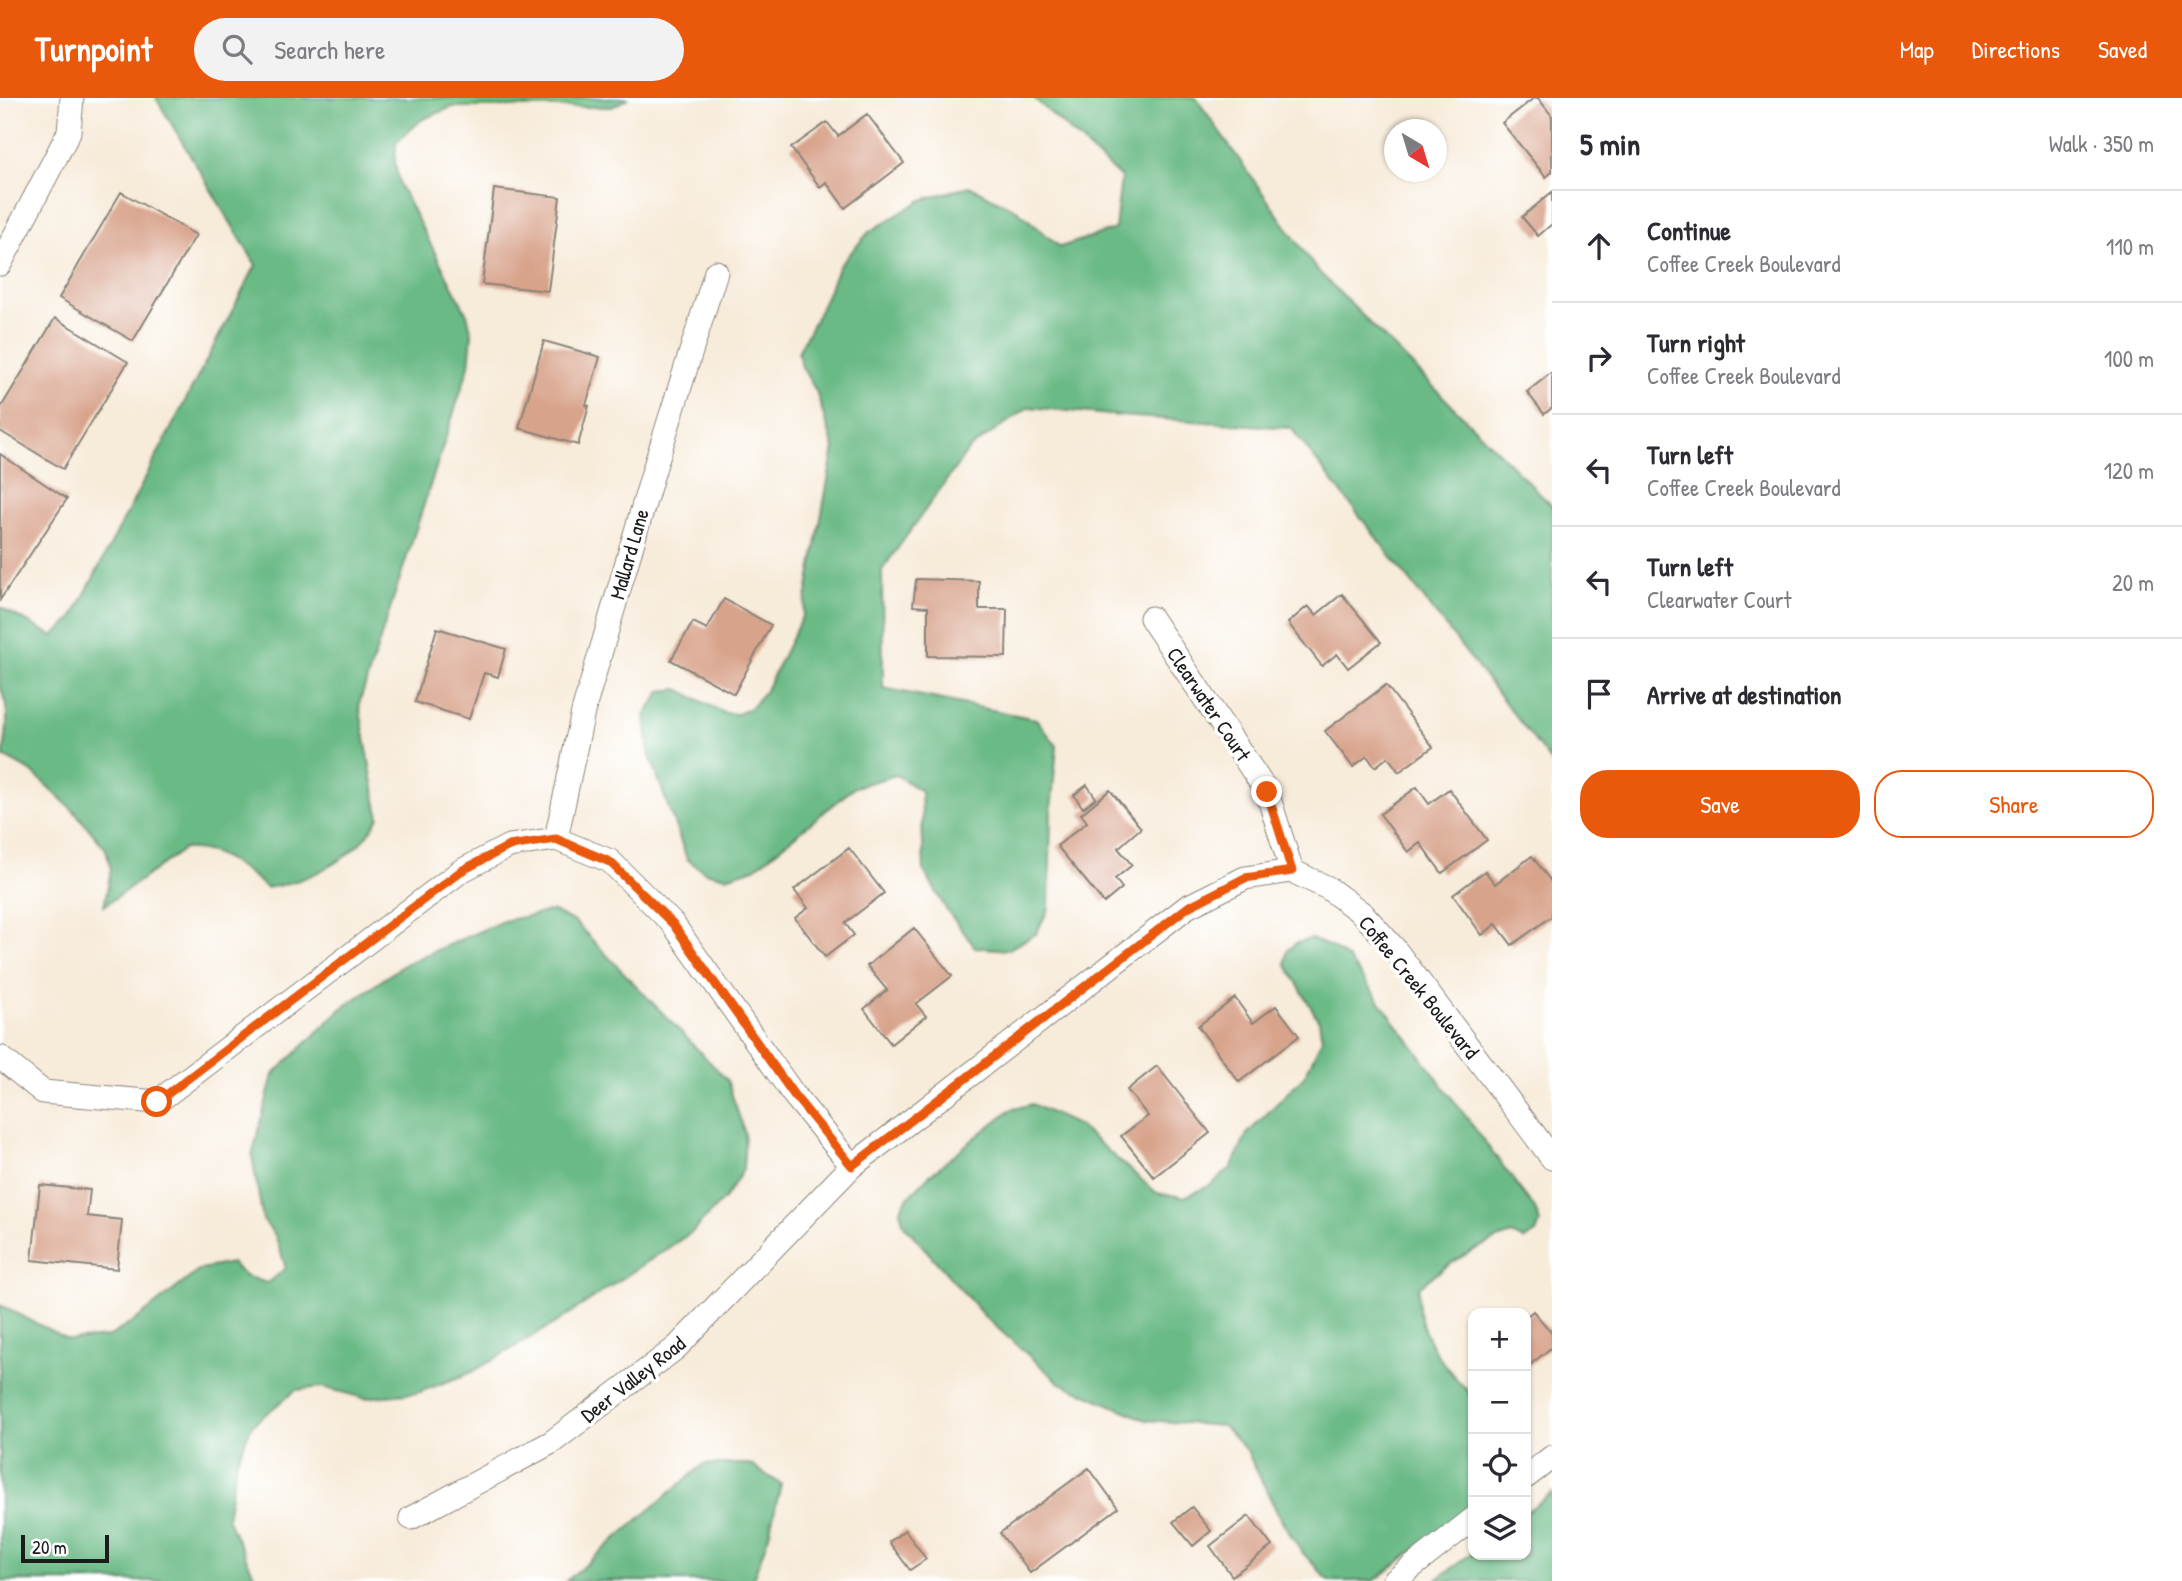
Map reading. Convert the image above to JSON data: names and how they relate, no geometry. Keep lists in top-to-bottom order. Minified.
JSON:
{"streets":{"street":["Mallard Lane","Clearwater Court","Coffee Creek Boulevard","Deer Valley Road"]},"crossings":[["Clearwater Court","Coffee Creek Boulevard"]],"scale_bar":"20 m","north":"bottom right","page":{"header":"Turnpoint","search":"Search here","nav":["Map","Directions","Saved"],"heading":["5 min","Walk · 350 m"],"list":[["Continue","Coffee Creek Boulevard","110 m"],["Turn right","Coffee Creek Boulevard","100 m"],["Turn left","Coffee Creek Boulevard","120 m"],["Turn left","Clearwater Court","20 m"],"Arrive at destination"],"buttons":["Save","Share"],"map_buttons":["+","−"],"scale":"20 m"}}
